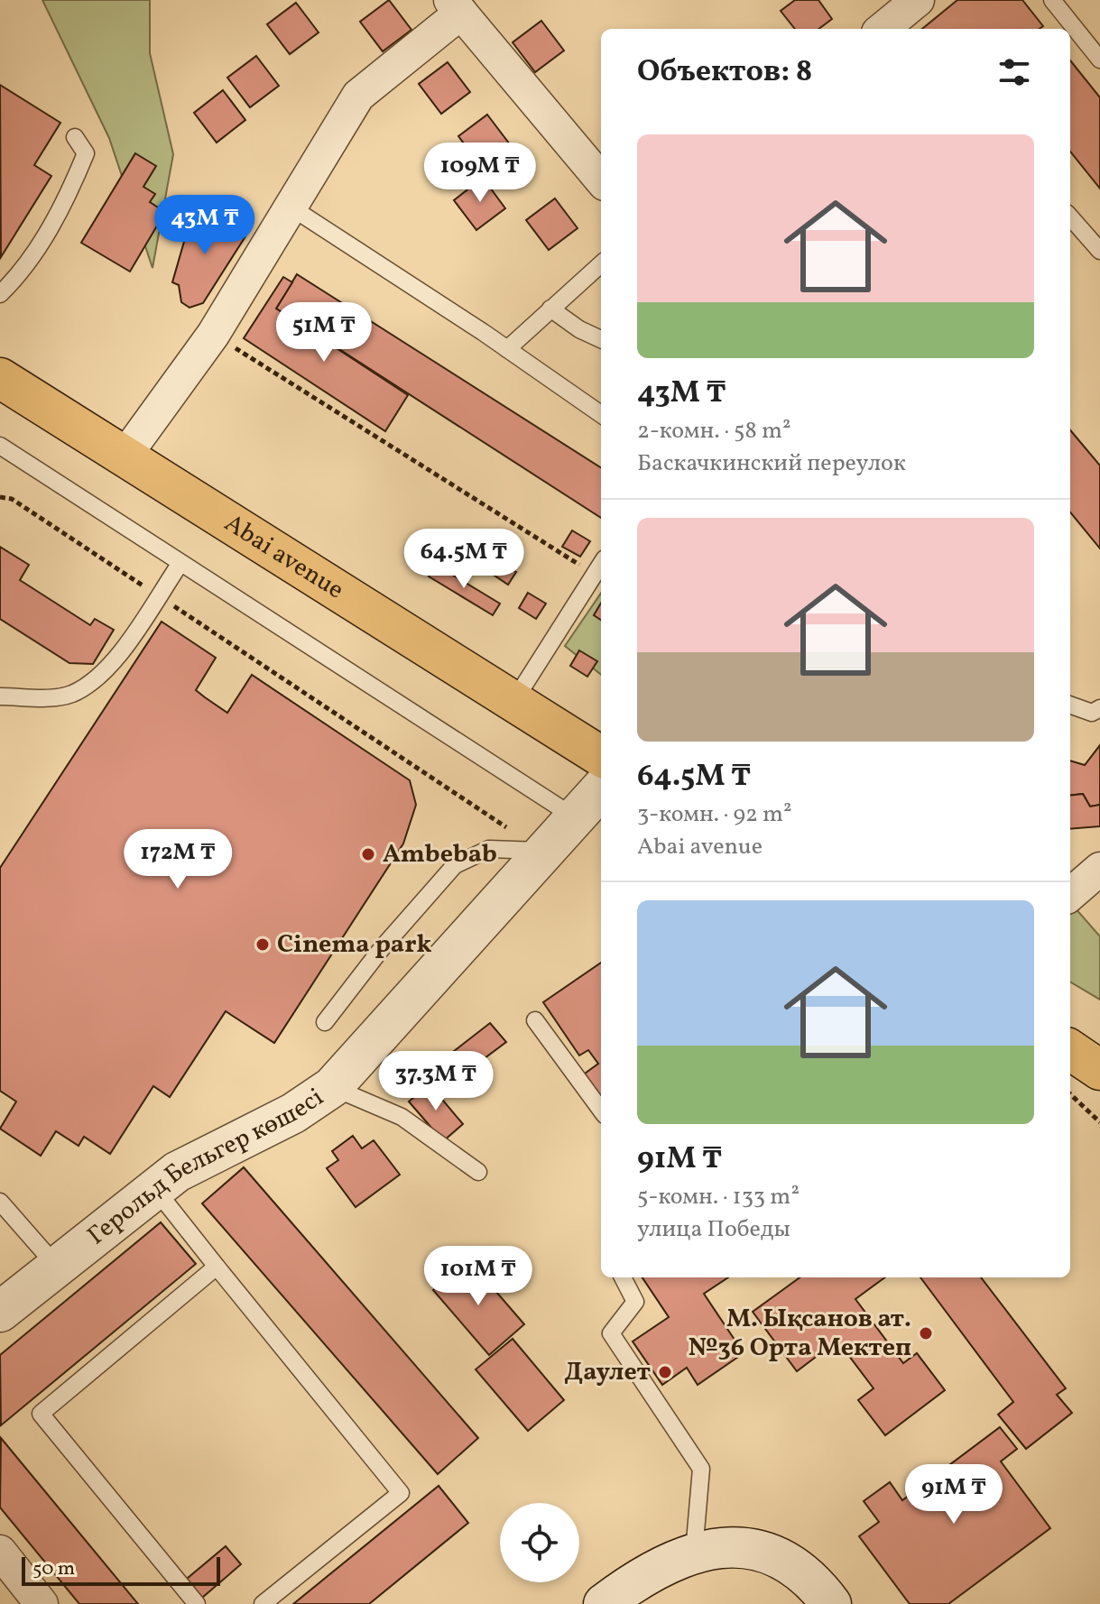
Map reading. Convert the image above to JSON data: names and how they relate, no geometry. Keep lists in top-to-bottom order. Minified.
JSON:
{"streets":{"main road":["Abai avenue"],"street":["Герольд Бельгер көшесі"]},"places":["Ambebab","Cinema park","М. Ықсанов ат. №36 Орта Мектеп","Даулет"],"scale_bar":"50 m","page":{"heading":"Объектов: 8","list":[{"name":"43M ₸","note":"2-комн. · 58 m² · Баскачкинский переулок"},{"name":"64.5M ₸","note":"3-комн. · 92 m² · Abai avenue"},{"name":"91M ₸","note":"5-комн. · 133 m² · улица Победы"}],"price":["109M ₸","43M ₸","51M ₸","64.5M ₸","172M ₸","37.3M ₸","101M ₸","91M ₸"],"scale":"50 m"}}
